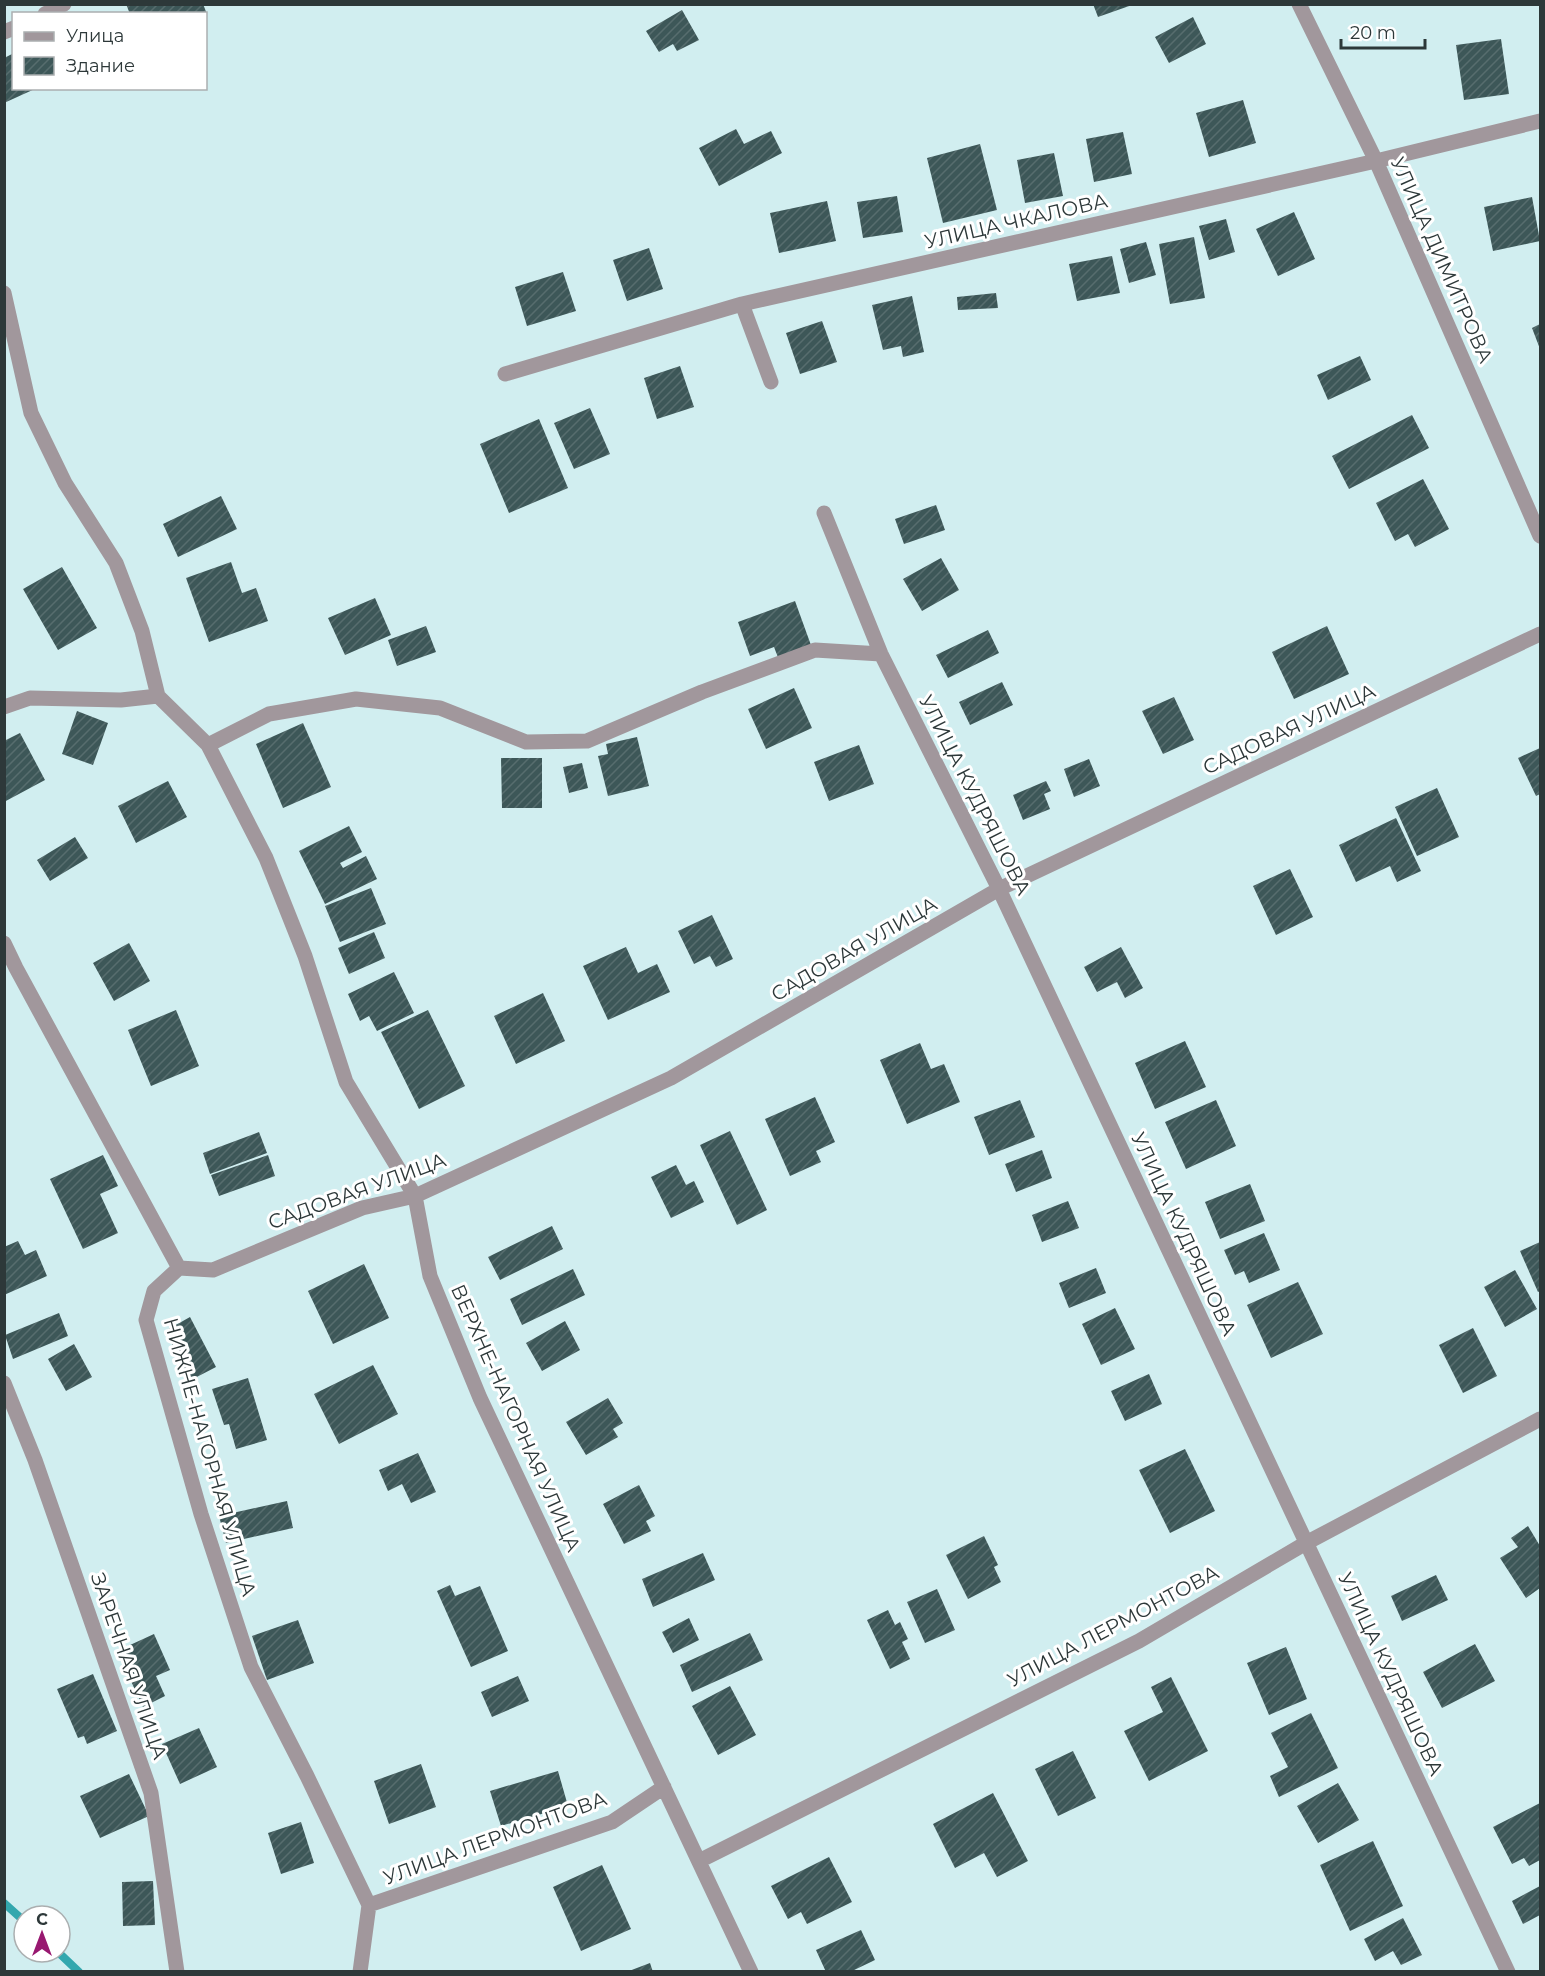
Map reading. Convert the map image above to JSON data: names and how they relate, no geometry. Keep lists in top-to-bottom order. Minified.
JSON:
{"streets":{"street":["УЛИЦА ЧКАЛОВА","УЛИЦА ДИМИТРОВА","САДОВАЯ УЛИЦА","УЛИЦА КУДРЯШОВА","ВЕРХНЕ-НАГОРНАЯ УЛИЦА","НИЖНЕ-НАГОРНАЯ УЛИЦА","УЛИЦА ЛЕРМОНТОВА","ЗАРЕЧНАЯ УЛИЦА"]},"crossings":[["УЛИЦА ЧКАЛОВА","УЛИЦА ДИМИТРОВА"],["САДОВАЯ УЛИЦА","УЛИЦА КУДРЯШОВА"],["САДОВАЯ УЛИЦА","ВЕРХНЕ-НАГОРНАЯ УЛИЦА"],["САДОВАЯ УЛИЦА","НИЖНЕ-НАГОРНАЯ УЛИЦА"],["УЛИЦА КУДРЯШОВА","УЛИЦА ЛЕРМОНТОВА"],["ВЕРХНЕ-НАГОРНАЯ УЛИЦА","УЛИЦА ЛЕРМОНТОВА"],["НИЖНЕ-НАГОРНАЯ УЛИЦА","УЛИЦА ЛЕРМОНТОВА"]],"legend":["Улица","Здание"],"scale_bar":"20 m","north":"top"}
